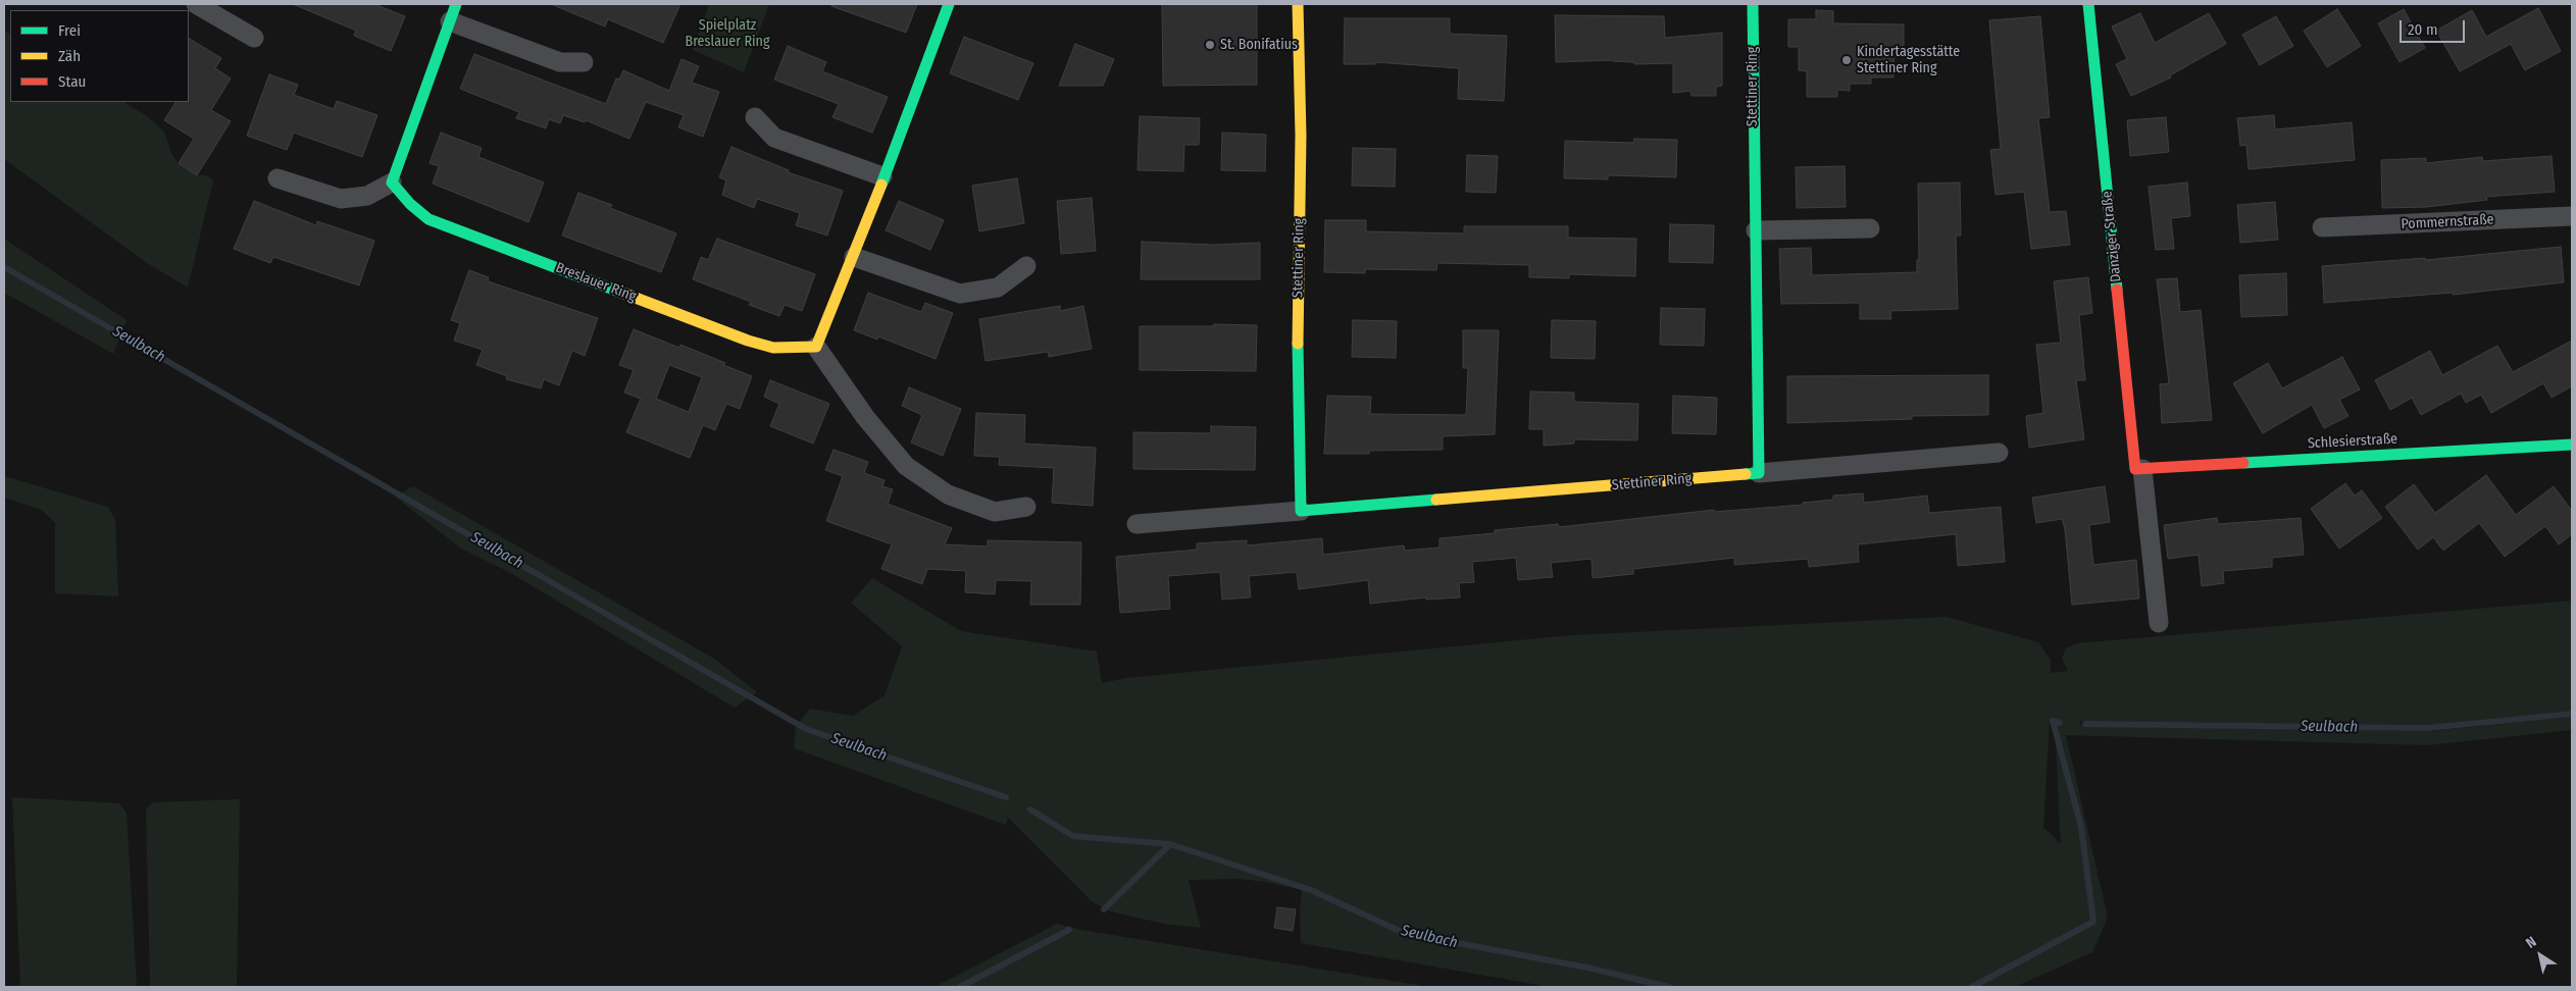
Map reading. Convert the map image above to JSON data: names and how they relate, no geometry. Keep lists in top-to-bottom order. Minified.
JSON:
{"streets":{"street":["Stettiner Ring","Pommernstraße","Danziger Straße","Breslauer Ring","Schlesierstraße"]},"crossings":[["Danziger Straße","Schlesierstraße"]],"water":["Seulbach"],"parks":["Spielplatz Breslauer Ring"],"places":["St. Bonifatius","Kindertagesstätte Stettiner Ring"],"legend":["Frei","Zäh","Stau"],"scale_bar":"20 m","north":"top left"}
